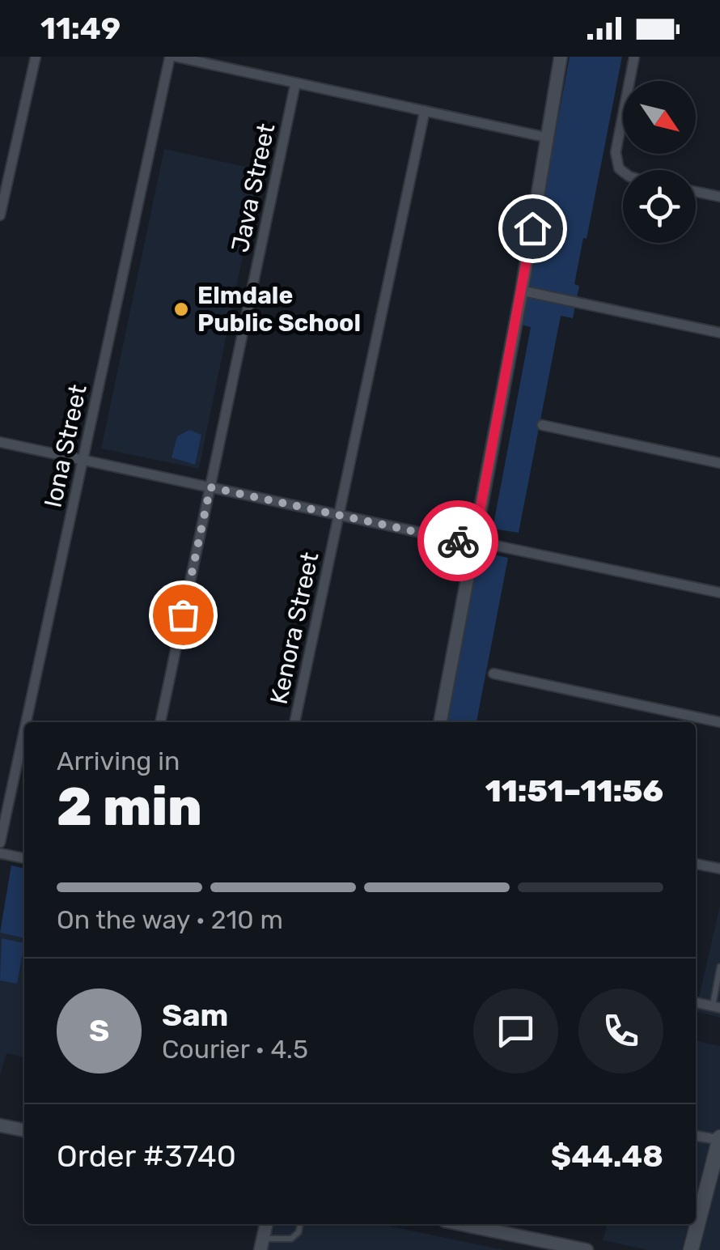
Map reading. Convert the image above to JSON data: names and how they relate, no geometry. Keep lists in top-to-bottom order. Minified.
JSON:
{"streets":{"street":["Java Street","Iona Street","Kenora Street"]},"places":["Elmdale Public School"],"north":"bottom right","page":{"status":"11:49","heading":["2 min","Arriving in","11:51–11:56"],"panel":["Sam","Courier · 4.5","Order #3740","$44.48"],"bar":"On the way · 210 m","round":"S"}}
